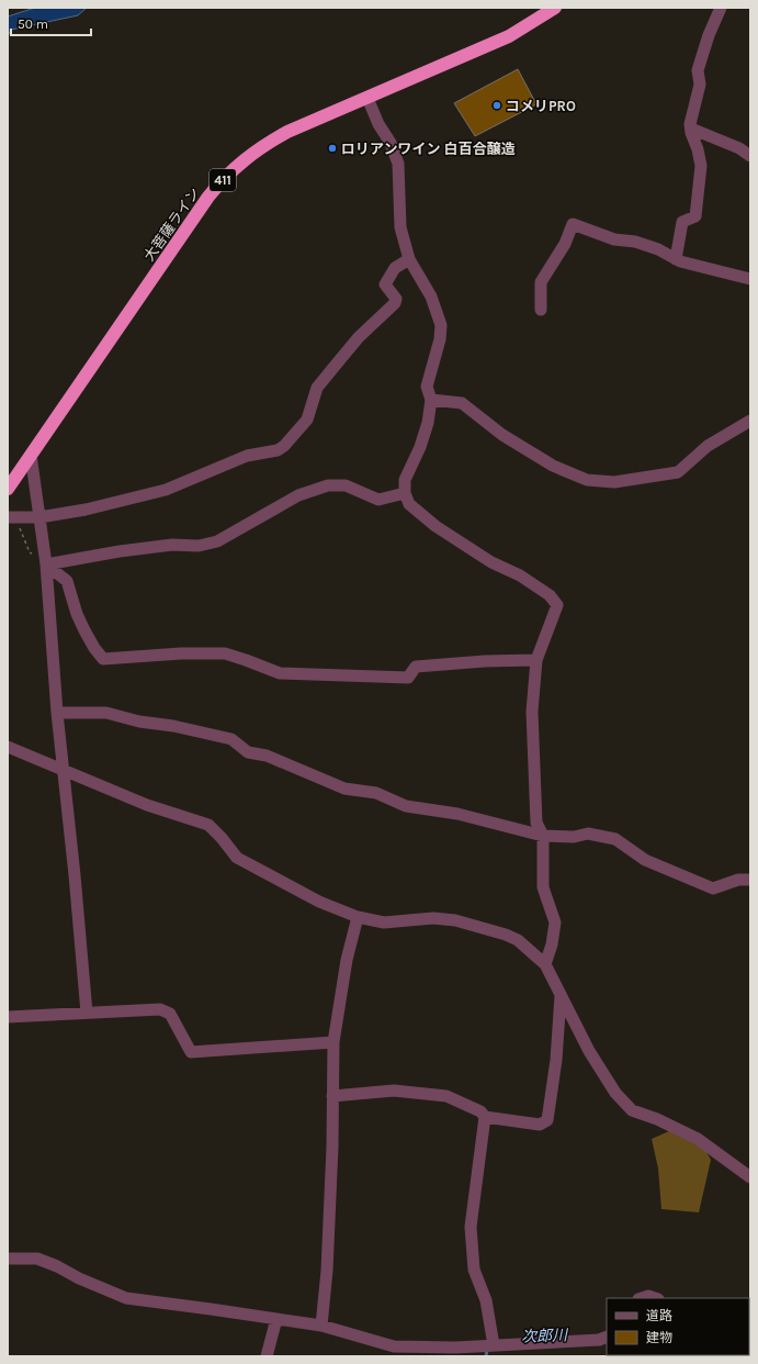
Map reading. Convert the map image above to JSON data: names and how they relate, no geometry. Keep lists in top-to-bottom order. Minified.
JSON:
{"streets":{"highway":["411","大菩薩ライン"]},"water":["次郎川"],"places":["コメリPRO","ロリアンワイン 白百合醸造"],"legend":["道路","建物"],"scale_bar":"50 m"}
